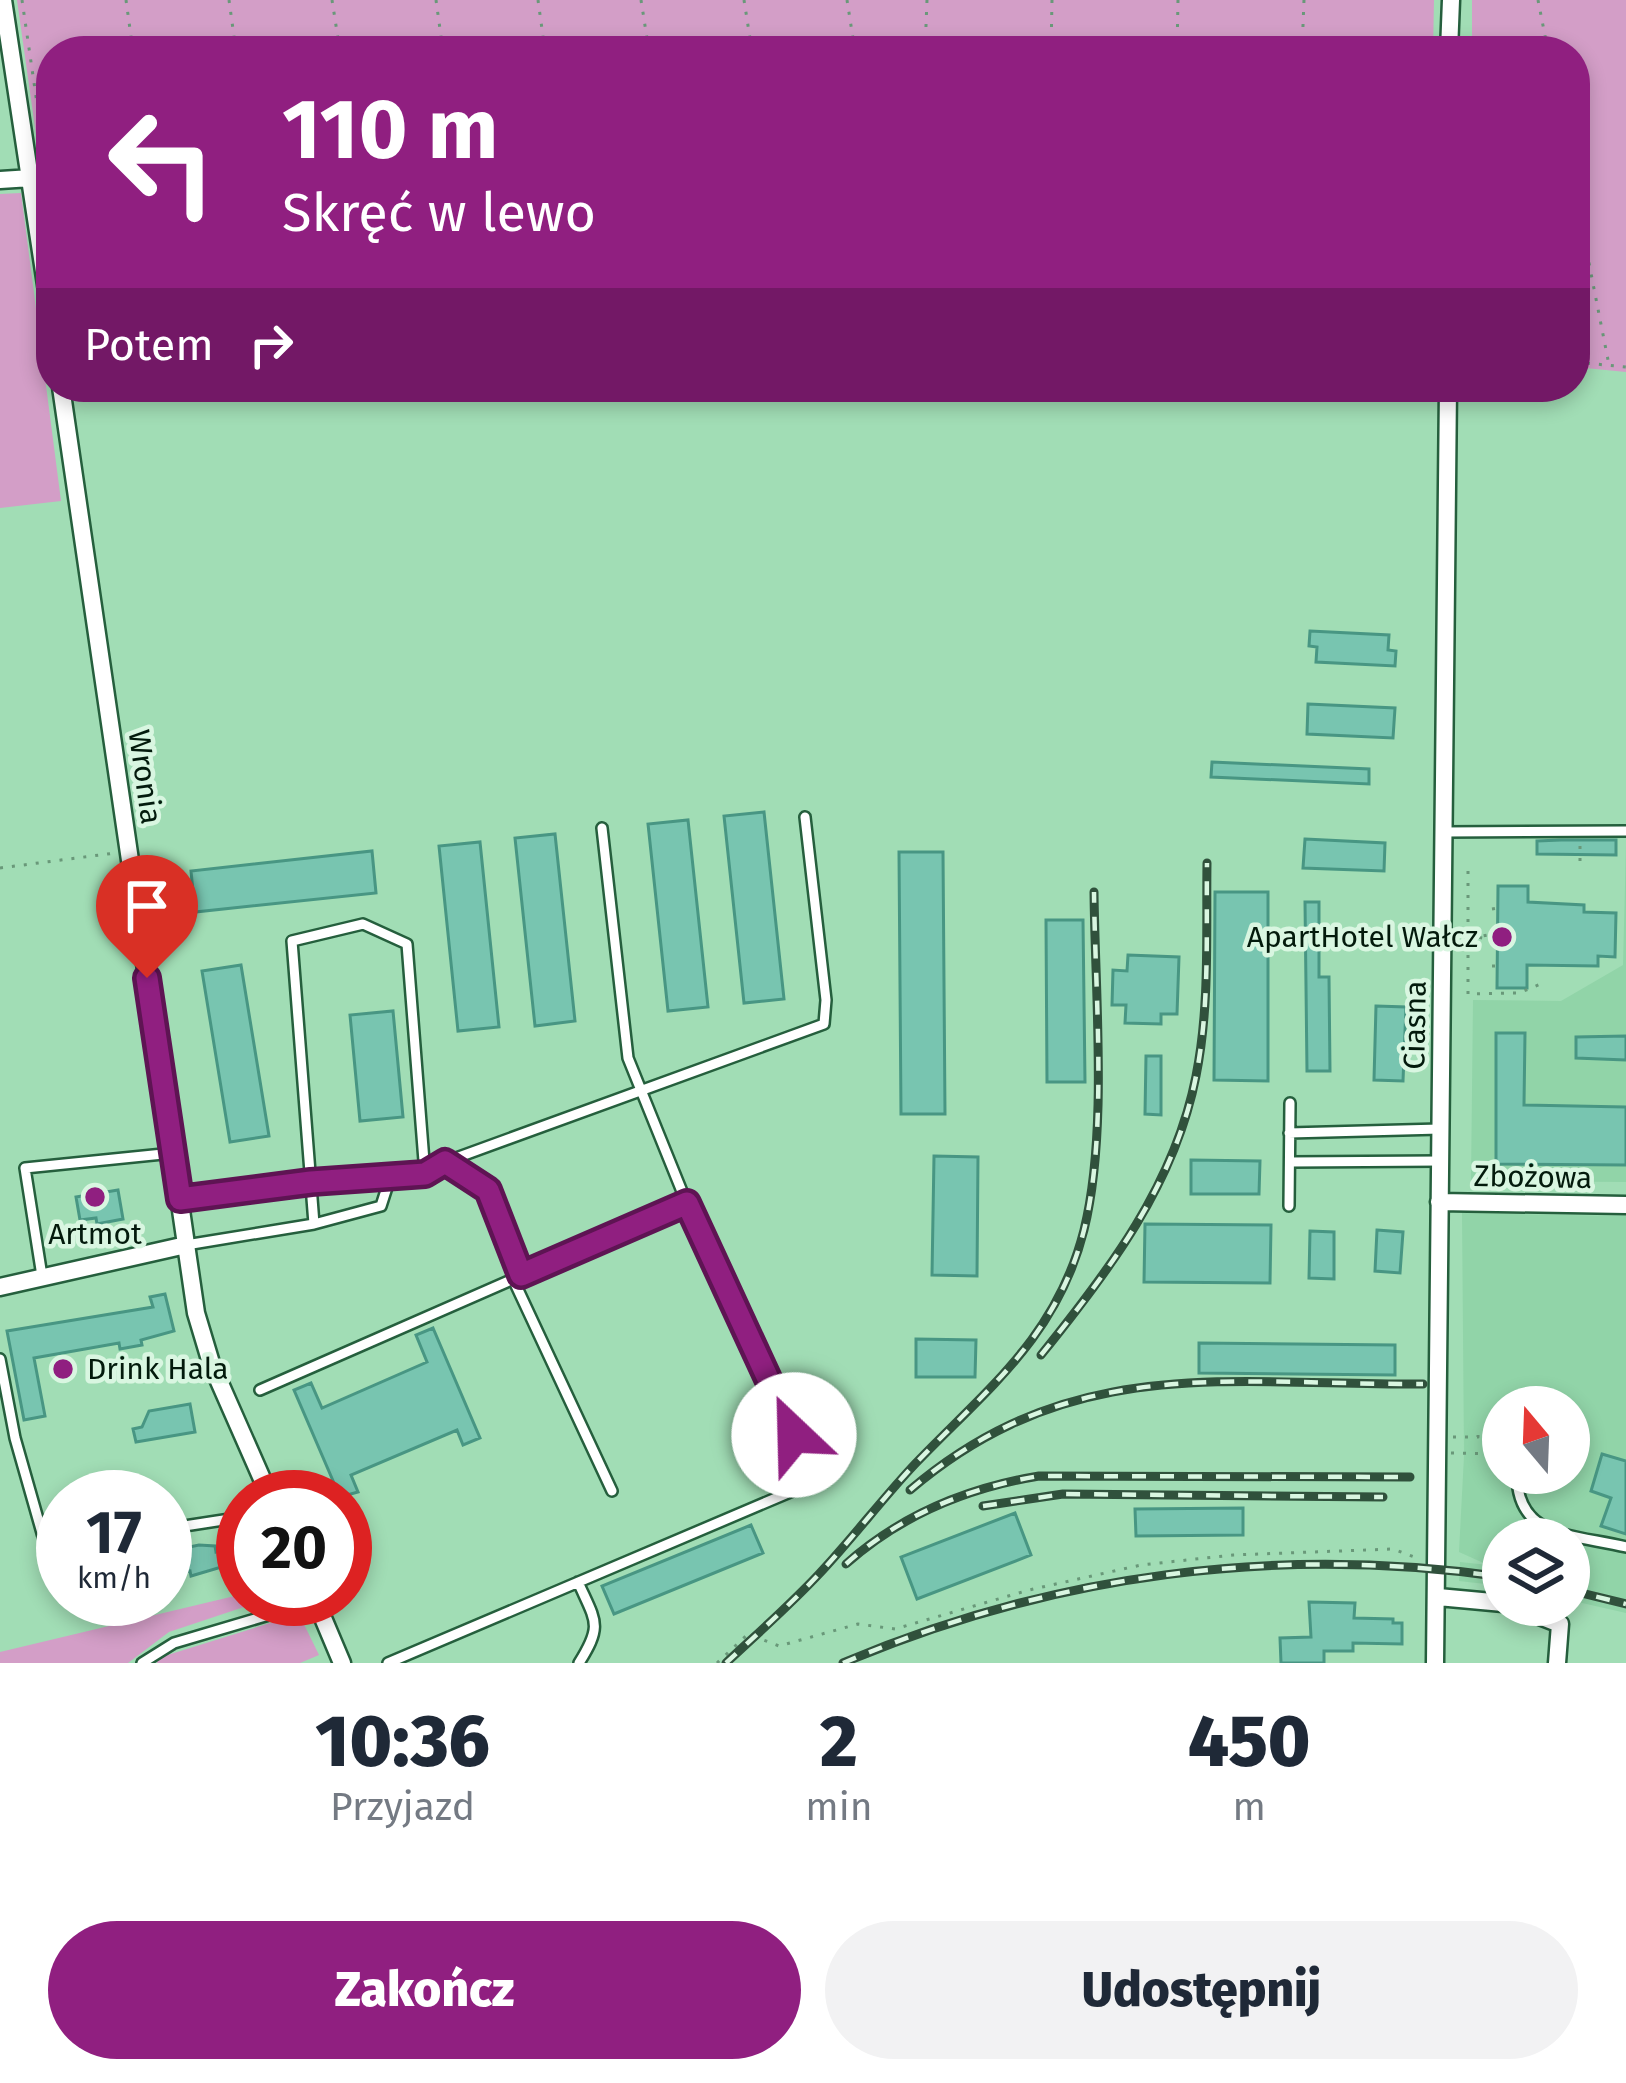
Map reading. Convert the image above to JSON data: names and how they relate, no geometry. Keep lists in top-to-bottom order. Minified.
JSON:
{"streets":{"street":["Wronia","Ciasna","Zbożowa"]},"crossings":[["Ciasna","Zbożowa"]],"places":["ApartHotel Wałcz","Artmot","Drink Hala"],"north":"top","page":{"turn":["110 m","Skręć w lewo"],"then":"Potem","speed":"17 km/h","limit":"20","eta":["10:36","Przyjazd","2","min","450","m"],"buttons":["Zakończ","Udostępnij"]}}
